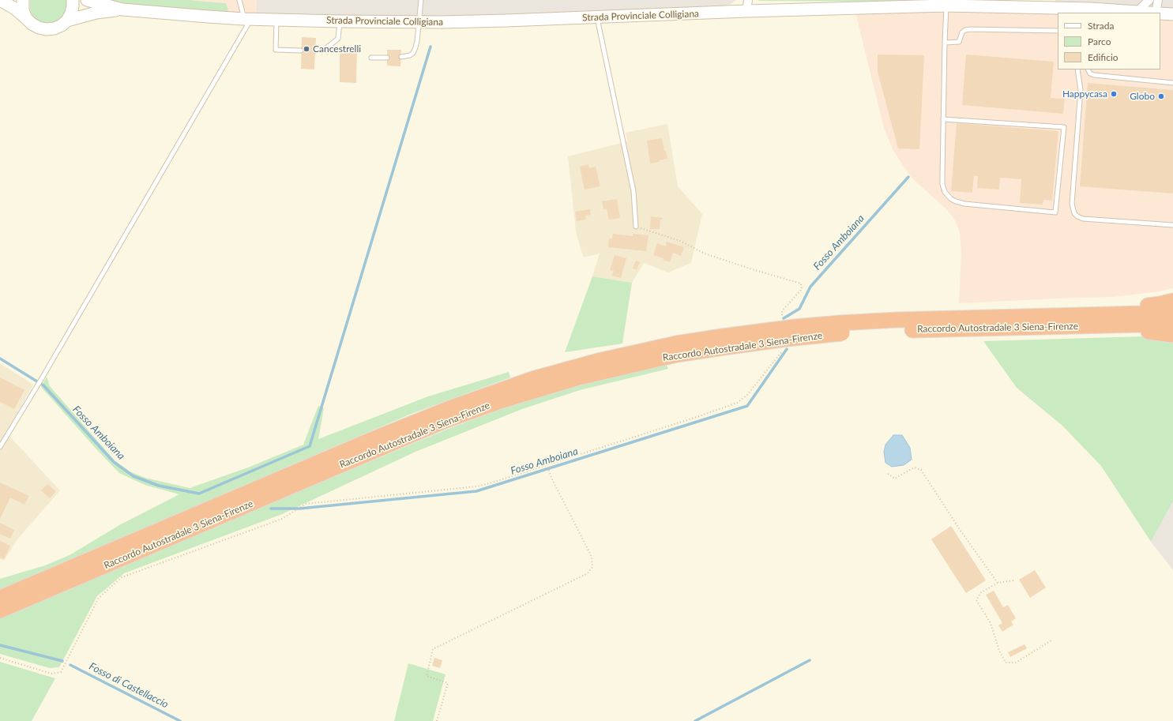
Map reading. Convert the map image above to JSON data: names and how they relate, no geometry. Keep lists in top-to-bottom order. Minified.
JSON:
{"streets":{"highway":["Raccordo Autostradale 3 Siena-Firenze"],"main road":["Strada Provinciale Colligiana"]},"water":["Fosso Amboiana","Fosso di Castellaccio"],"places":["Cancestrelli","Happycasa","Globo"],"legend":["Strada","Parco","Edificio"]}
